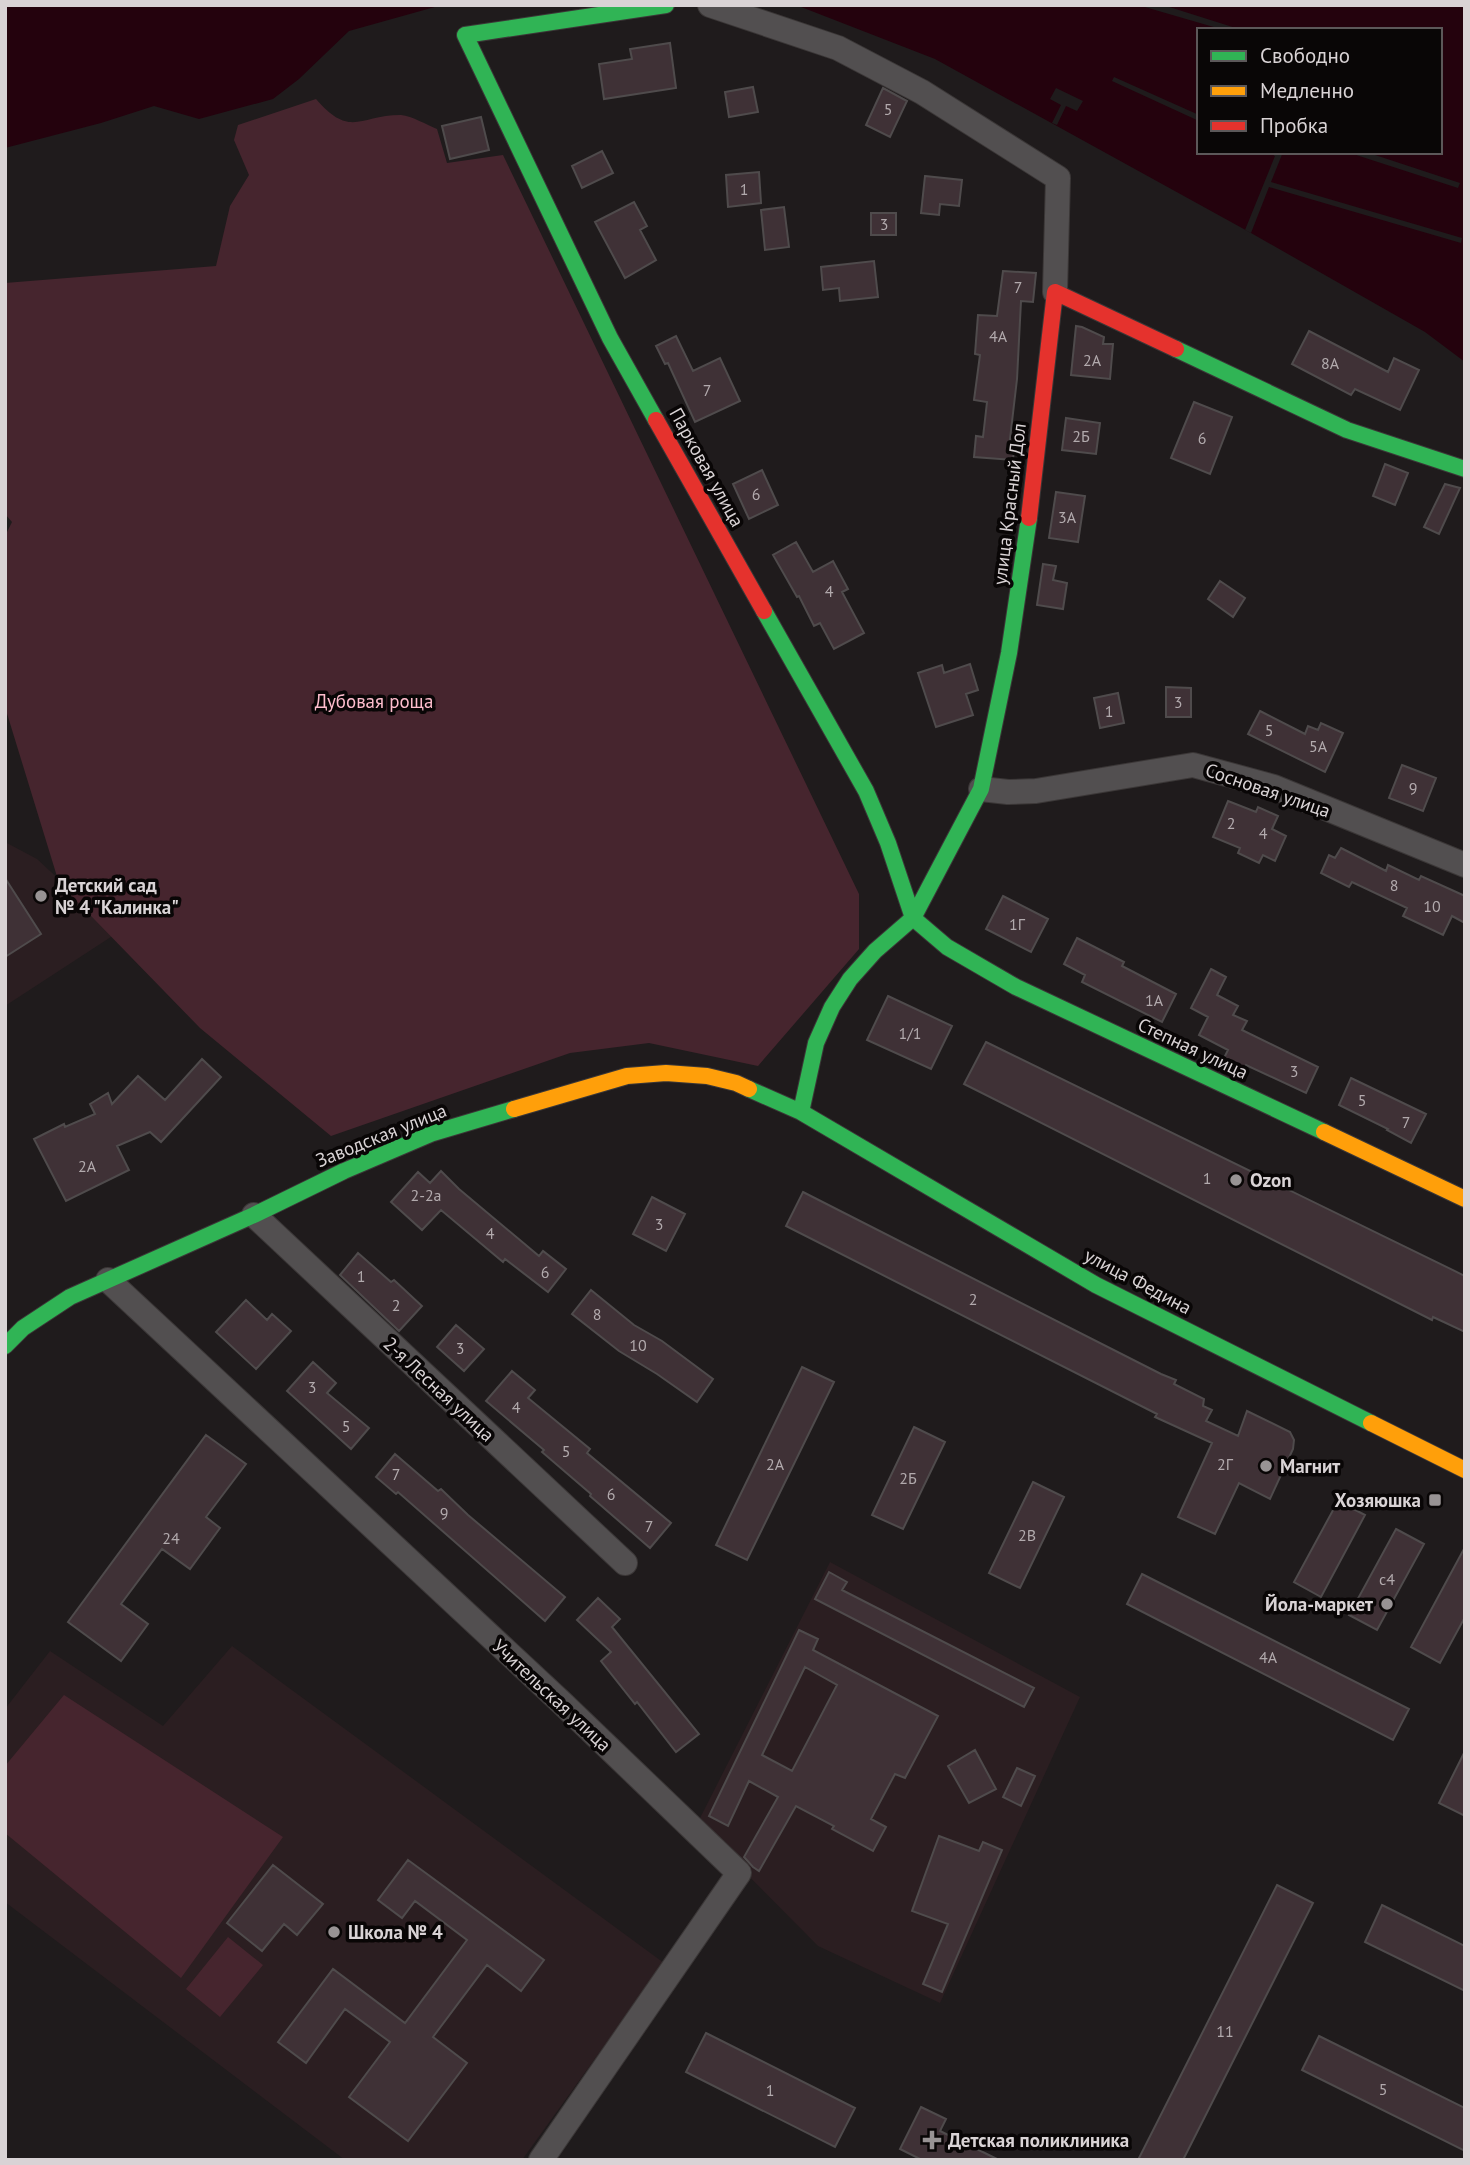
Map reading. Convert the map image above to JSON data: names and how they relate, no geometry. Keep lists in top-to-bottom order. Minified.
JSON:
{"streets":{"street":["Парковая улица","улица Красный Дол","Сосновая улица","Степная улица","Заводская улица","улица Федина","2-я Лесная улица","Учительская улица"]},"crossings":[["Парковая улица","улица Красный Дол"],["Парковая улица","Степная улица"],["улица Красный Дол","Сосновая улица"],["улица Красный Дол","Степная улица"],["улица Красный Дол","Заводская улица"],["улица Красный Дол","улица Федина"],["Заводская улица","улица Федина"],["Заводская улица","2-я Лесная улица"],["Заводская улица","Учительская улица"]],"parks":["Дубовая роща"],"places":{"other":["Детский сад № 4 \"Калинка\"","Ozon","Магнит","Йола-маркет","Школа № 4"],"transit":["Хозяюшка"],"health":["Детская поликлиника"]},"house_numbers":["5","1","3","7","4А","2А","8А","7","2Б","6","6","3А","4","3","1","5","5А","9","2","4","8","10","1Г","1А","1/1","3","5","7","2А","1","2-2а","3","4","6","1","2","2","8","10","3","3","4","5","5","2А","2Г","7","2Б","6","9","7","2В","24","с4","4А","11","5","1"],"legend":["Свободно","Медленно","Пробка"]}
